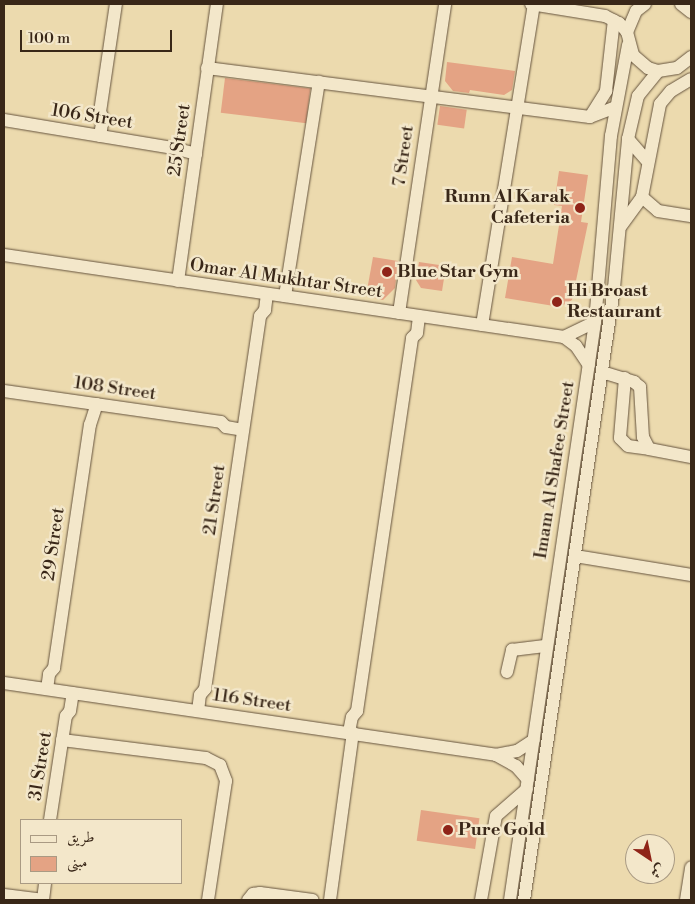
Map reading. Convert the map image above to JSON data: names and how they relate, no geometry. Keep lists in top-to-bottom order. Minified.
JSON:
{"streets":{"street":["106 Street","25 Street","7 Street","Omar Al Mukhtar Street","108 Street","Imam Al Shafee Street","21 Street","29 Street","116 Street","31 Street"]},"crossings":[["106 Street","25 Street"],["25 Street","Omar Al Mukhtar Street"],["7 Street","Omar Al Mukhtar Street"],["7 Street","116 Street"],["Omar Al Mukhtar Street","21 Street"],["108 Street","21 Street"],["108 Street","29 Street"],["Imam Al Shafee Street","116 Street"],["21 Street","116 Street"],["29 Street","116 Street"],["29 Street","31 Street"],["116 Street","31 Street"]],"places":["Runn Al Karak Cafeteria","Blue Star Gym","Hi Broast Restaurant","Pure Gold"],"legend":["طريق","مبنى"],"scale_bar":"100 m","north":"bottom right"}
